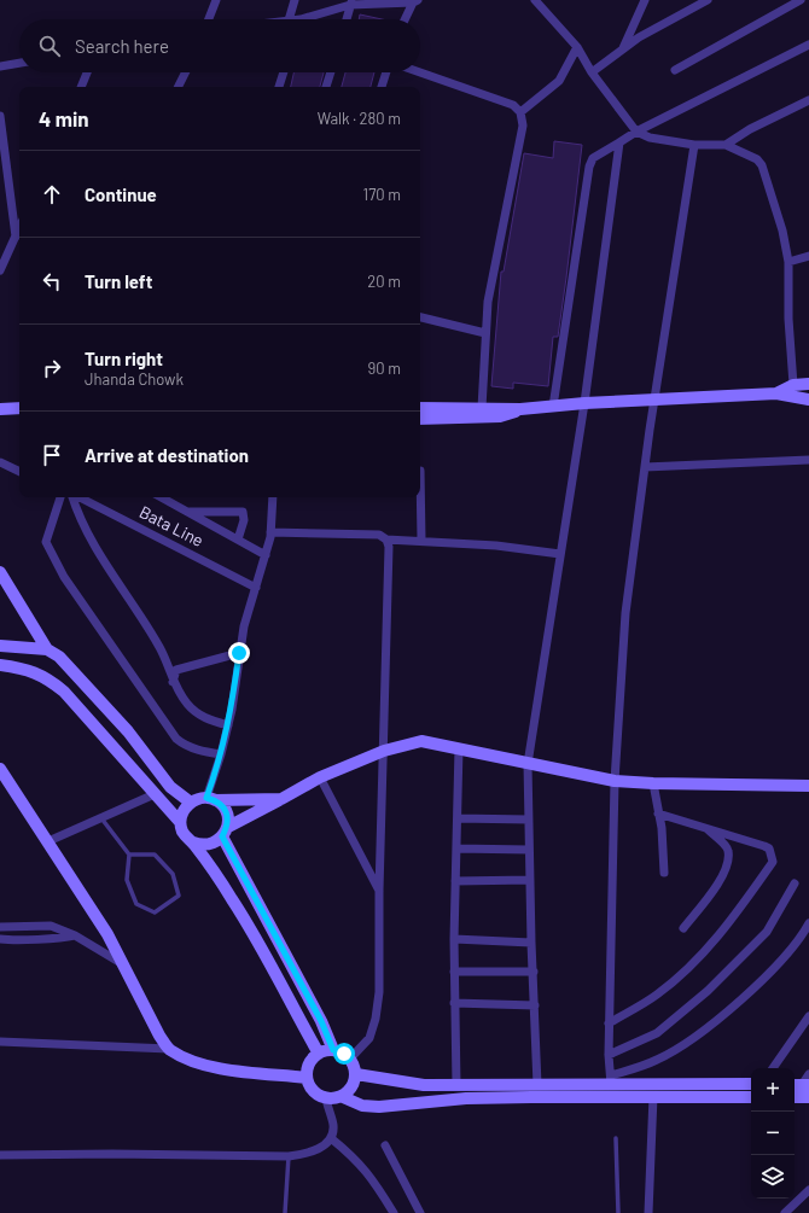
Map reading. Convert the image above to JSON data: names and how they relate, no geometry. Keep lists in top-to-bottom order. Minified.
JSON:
{"streets":{"street":["Bata Line"]},"page":{"search":"Search here","heading":["4 min","Walk · 280 m"],"list":[["Continue","170 m"],["Turn left","20 m"],["Turn right","Jhanda Chowk","90 m"],"Arrive at destination"],"map_buttons":["+","−"]}}
